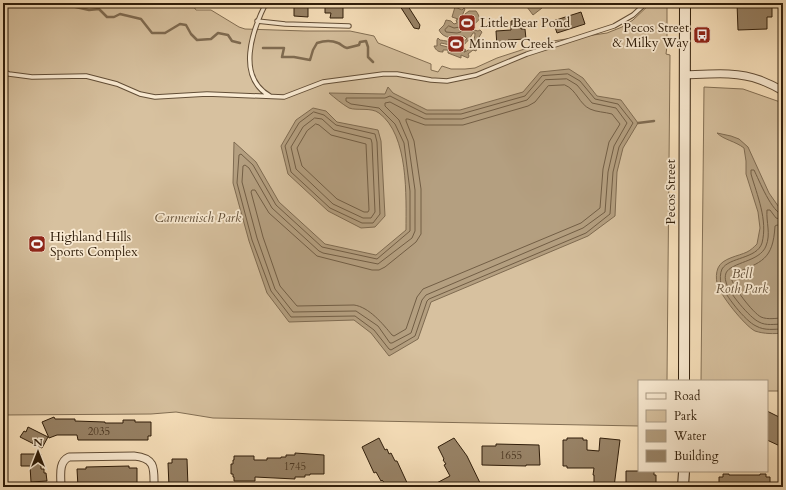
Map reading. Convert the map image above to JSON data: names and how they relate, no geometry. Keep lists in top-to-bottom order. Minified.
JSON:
{"streets":{"main road":["Pecos Street"]},"parks":["Carmenisch Park","Bell Roth Park"],"places":{"sports":["Little Bear Pond","Minnow Creek","Highland Hills Sports Complex"],"bus stop":["Pecos Street & Milky Way"]},"house_numbers":["2035","1655","1745"],"legend":["Road","Park","Water","Building"],"north":"top"}
